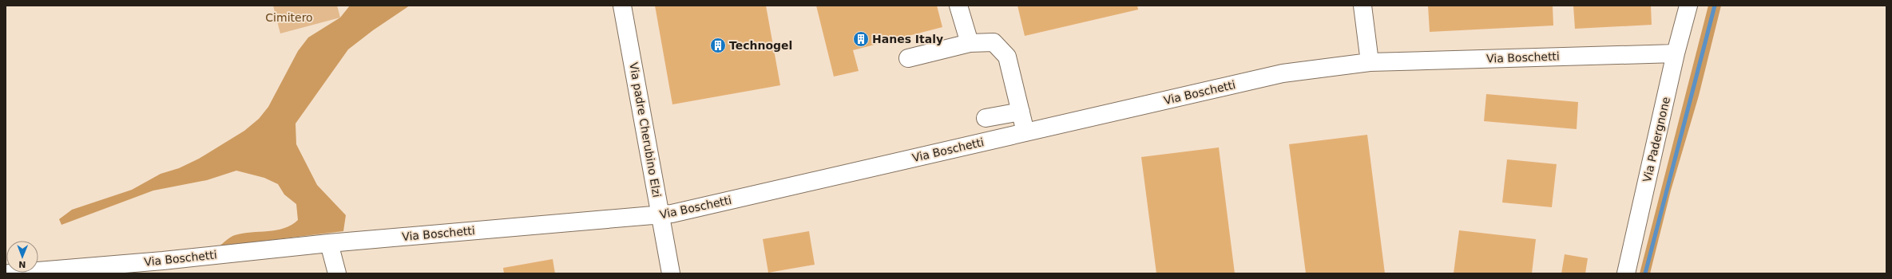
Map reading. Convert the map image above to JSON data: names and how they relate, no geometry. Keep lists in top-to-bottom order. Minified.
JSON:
{"streets":{"street":["Via Boschetti","Via padre Cherubino Elzi","Via Padergnone"]},"crossings":[["Via Boschetti","Via padre Cherubino Elzi"],["Via Boschetti","Via Padergnone"]],"parks":["Cimitero"],"places":{"building":["Hanes Italy","Technogel"]},"north":"bottom"}
